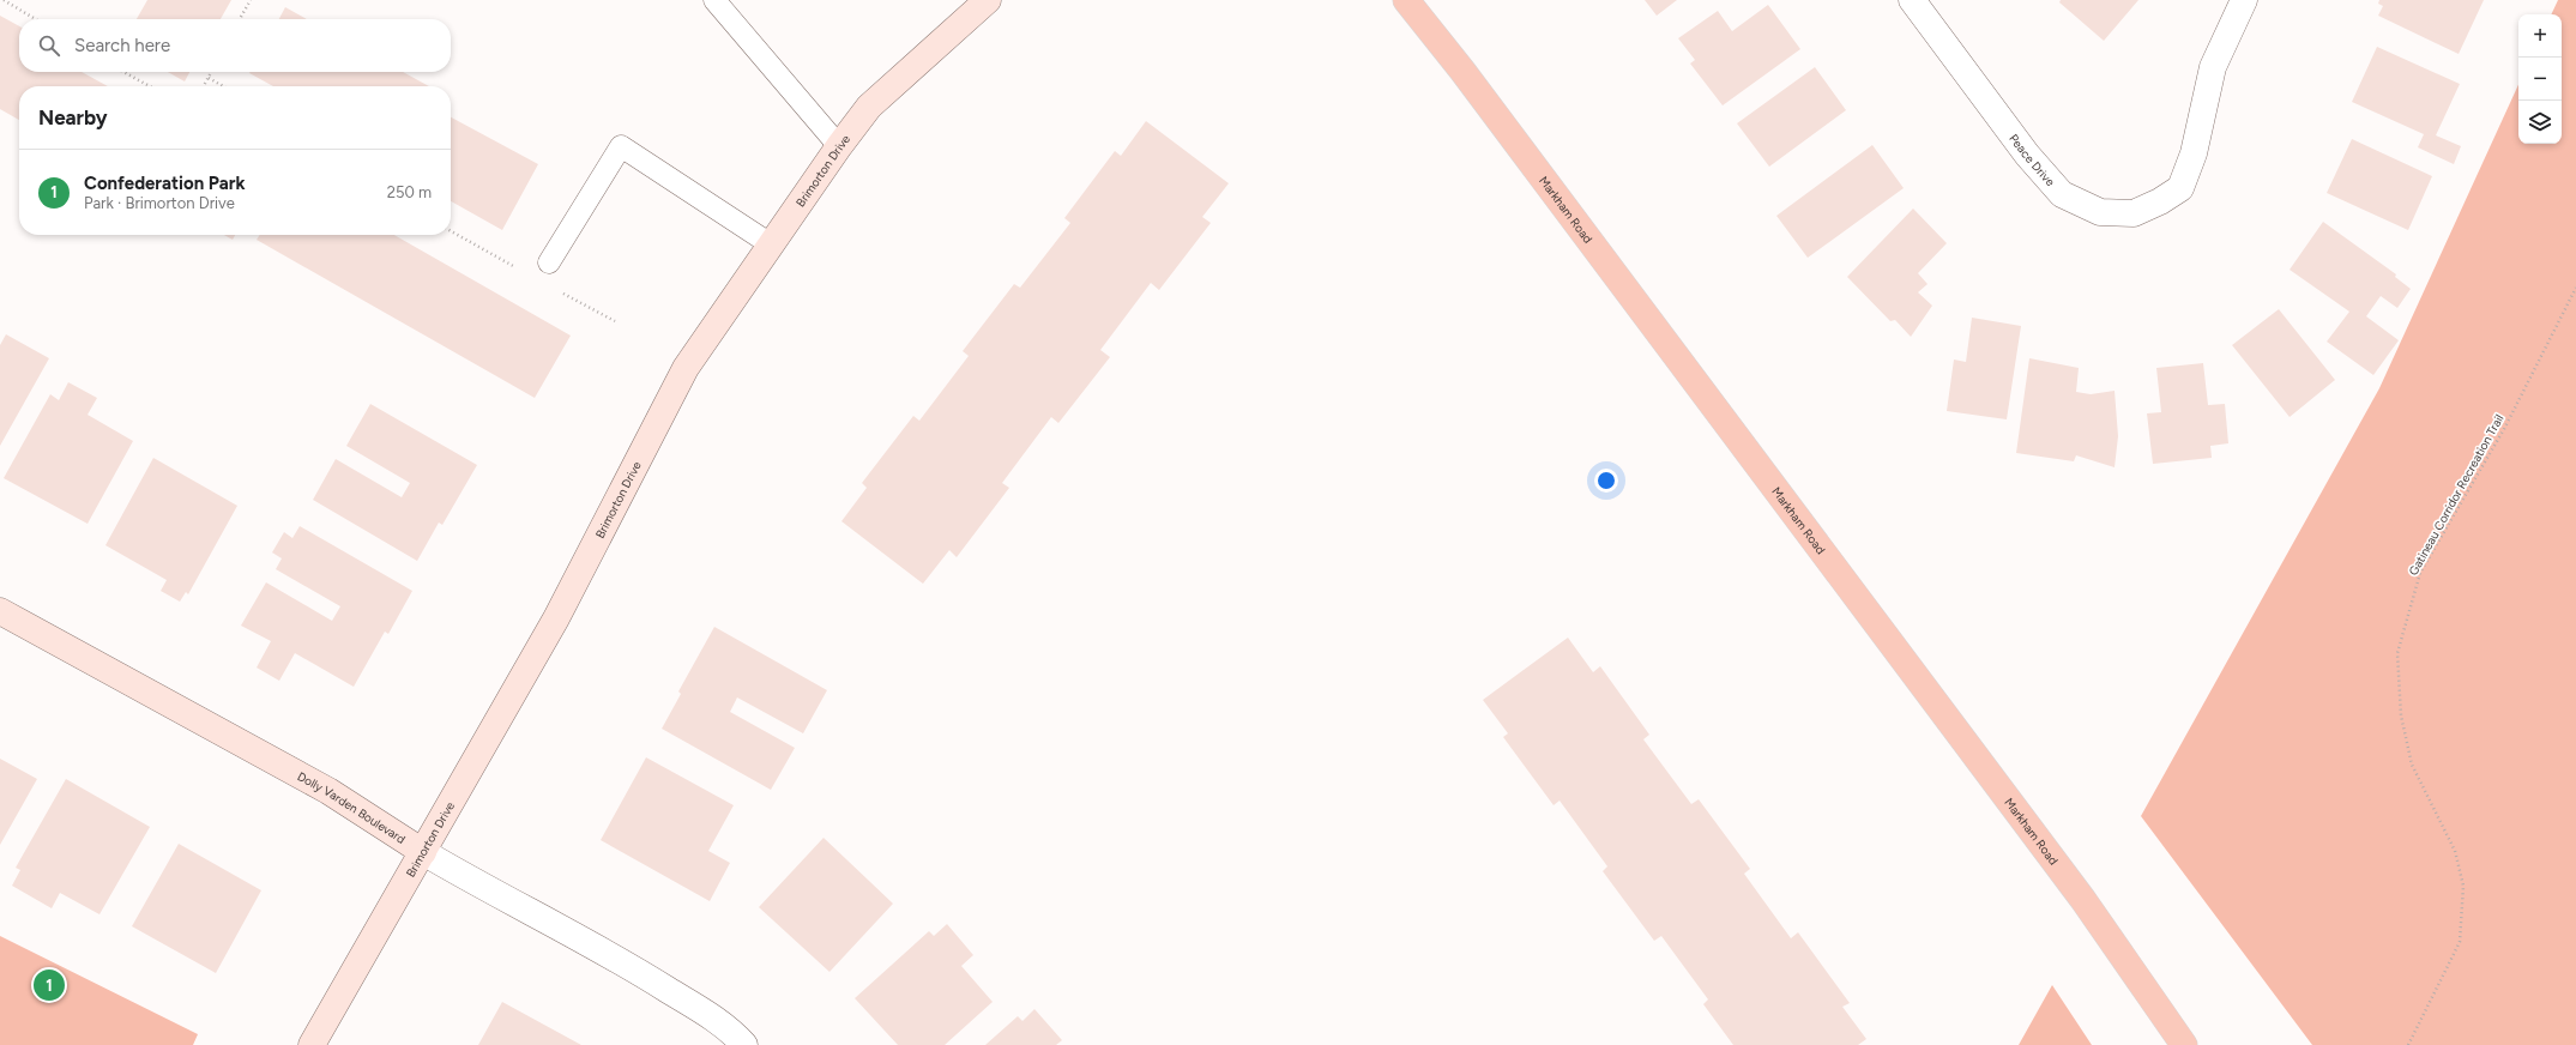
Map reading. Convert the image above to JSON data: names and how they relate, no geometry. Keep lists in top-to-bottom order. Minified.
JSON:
{"streets":{"main road":["Markham Road"],"street":["Peace Drive","Brimorton Drive","Dolly Varden Boulevard"],"path":["Gatineau Corridor Recreation Trail"]},"crossings":[["Brimorton Drive","Dolly Varden Boulevard"]],"page":{"map_buttons":["+","−"],"search":"Search here","heading":"Nearby","list":[{"mark":"1","name":"Confederation Park","note":"Park · Brimorton Drive","value":"250 m"}],"pins":"1"}}
